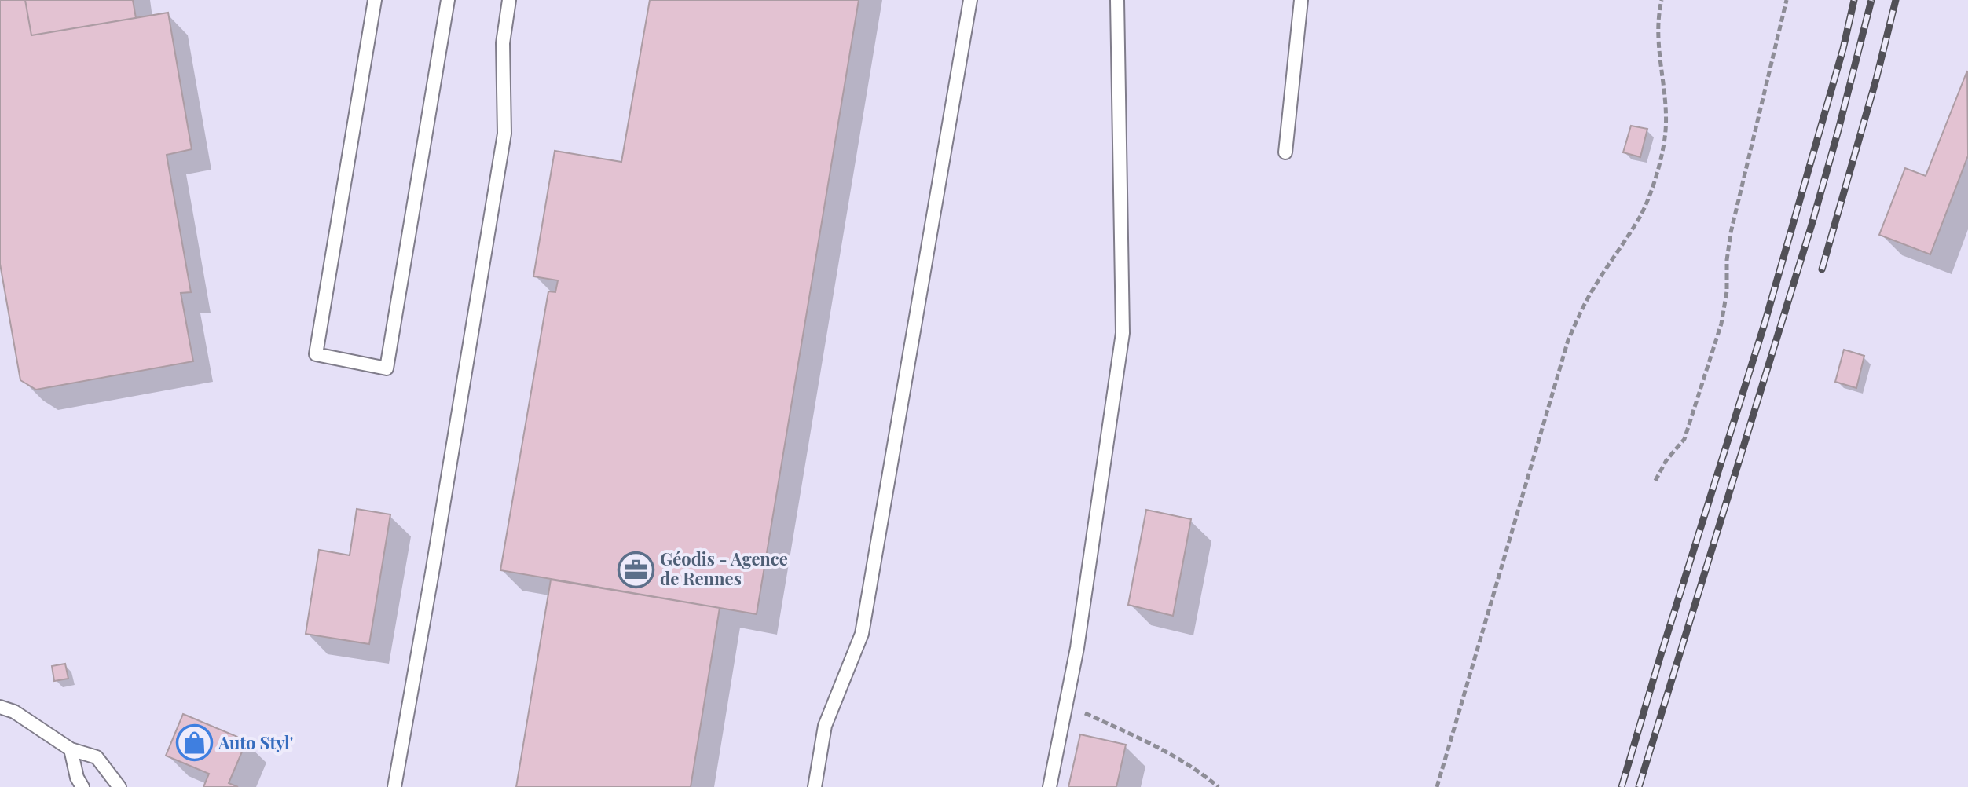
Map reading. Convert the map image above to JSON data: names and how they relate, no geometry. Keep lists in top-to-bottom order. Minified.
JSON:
{"places":{"office":["Géodis - Agence de Rennes"],"shop":["Auto Styl'"]}}
